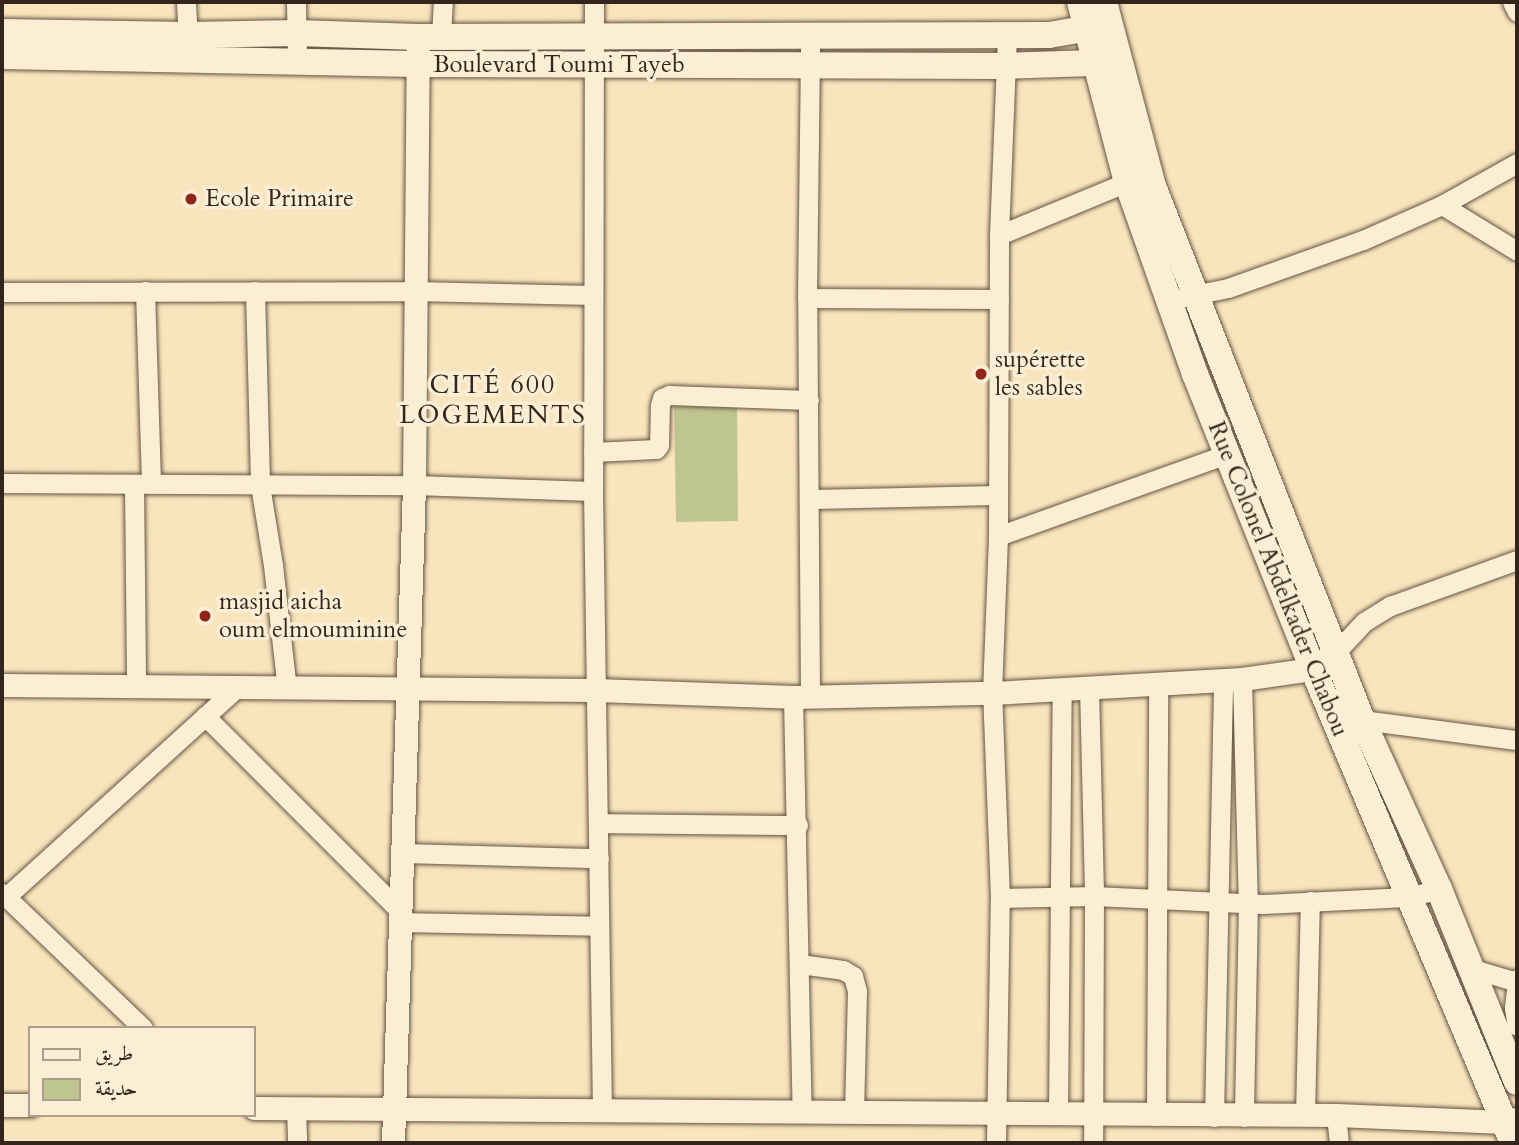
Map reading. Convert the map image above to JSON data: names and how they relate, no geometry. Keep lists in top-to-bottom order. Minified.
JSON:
{"streets":{"main road":["Boulevard Toumi Tayeb","Rue Colonel Abdelkader Chabou"]},"crossings":[["Boulevard Toumi Tayeb","Rue Colonel Abdelkader Chabou"]],"districts":["CITÉ 600 LOGEMENTS"],"places":["Ecole Primaire","supérette les sables","masjid aicha oum elmouminine"],"legend":["طريق","حديقة"]}
